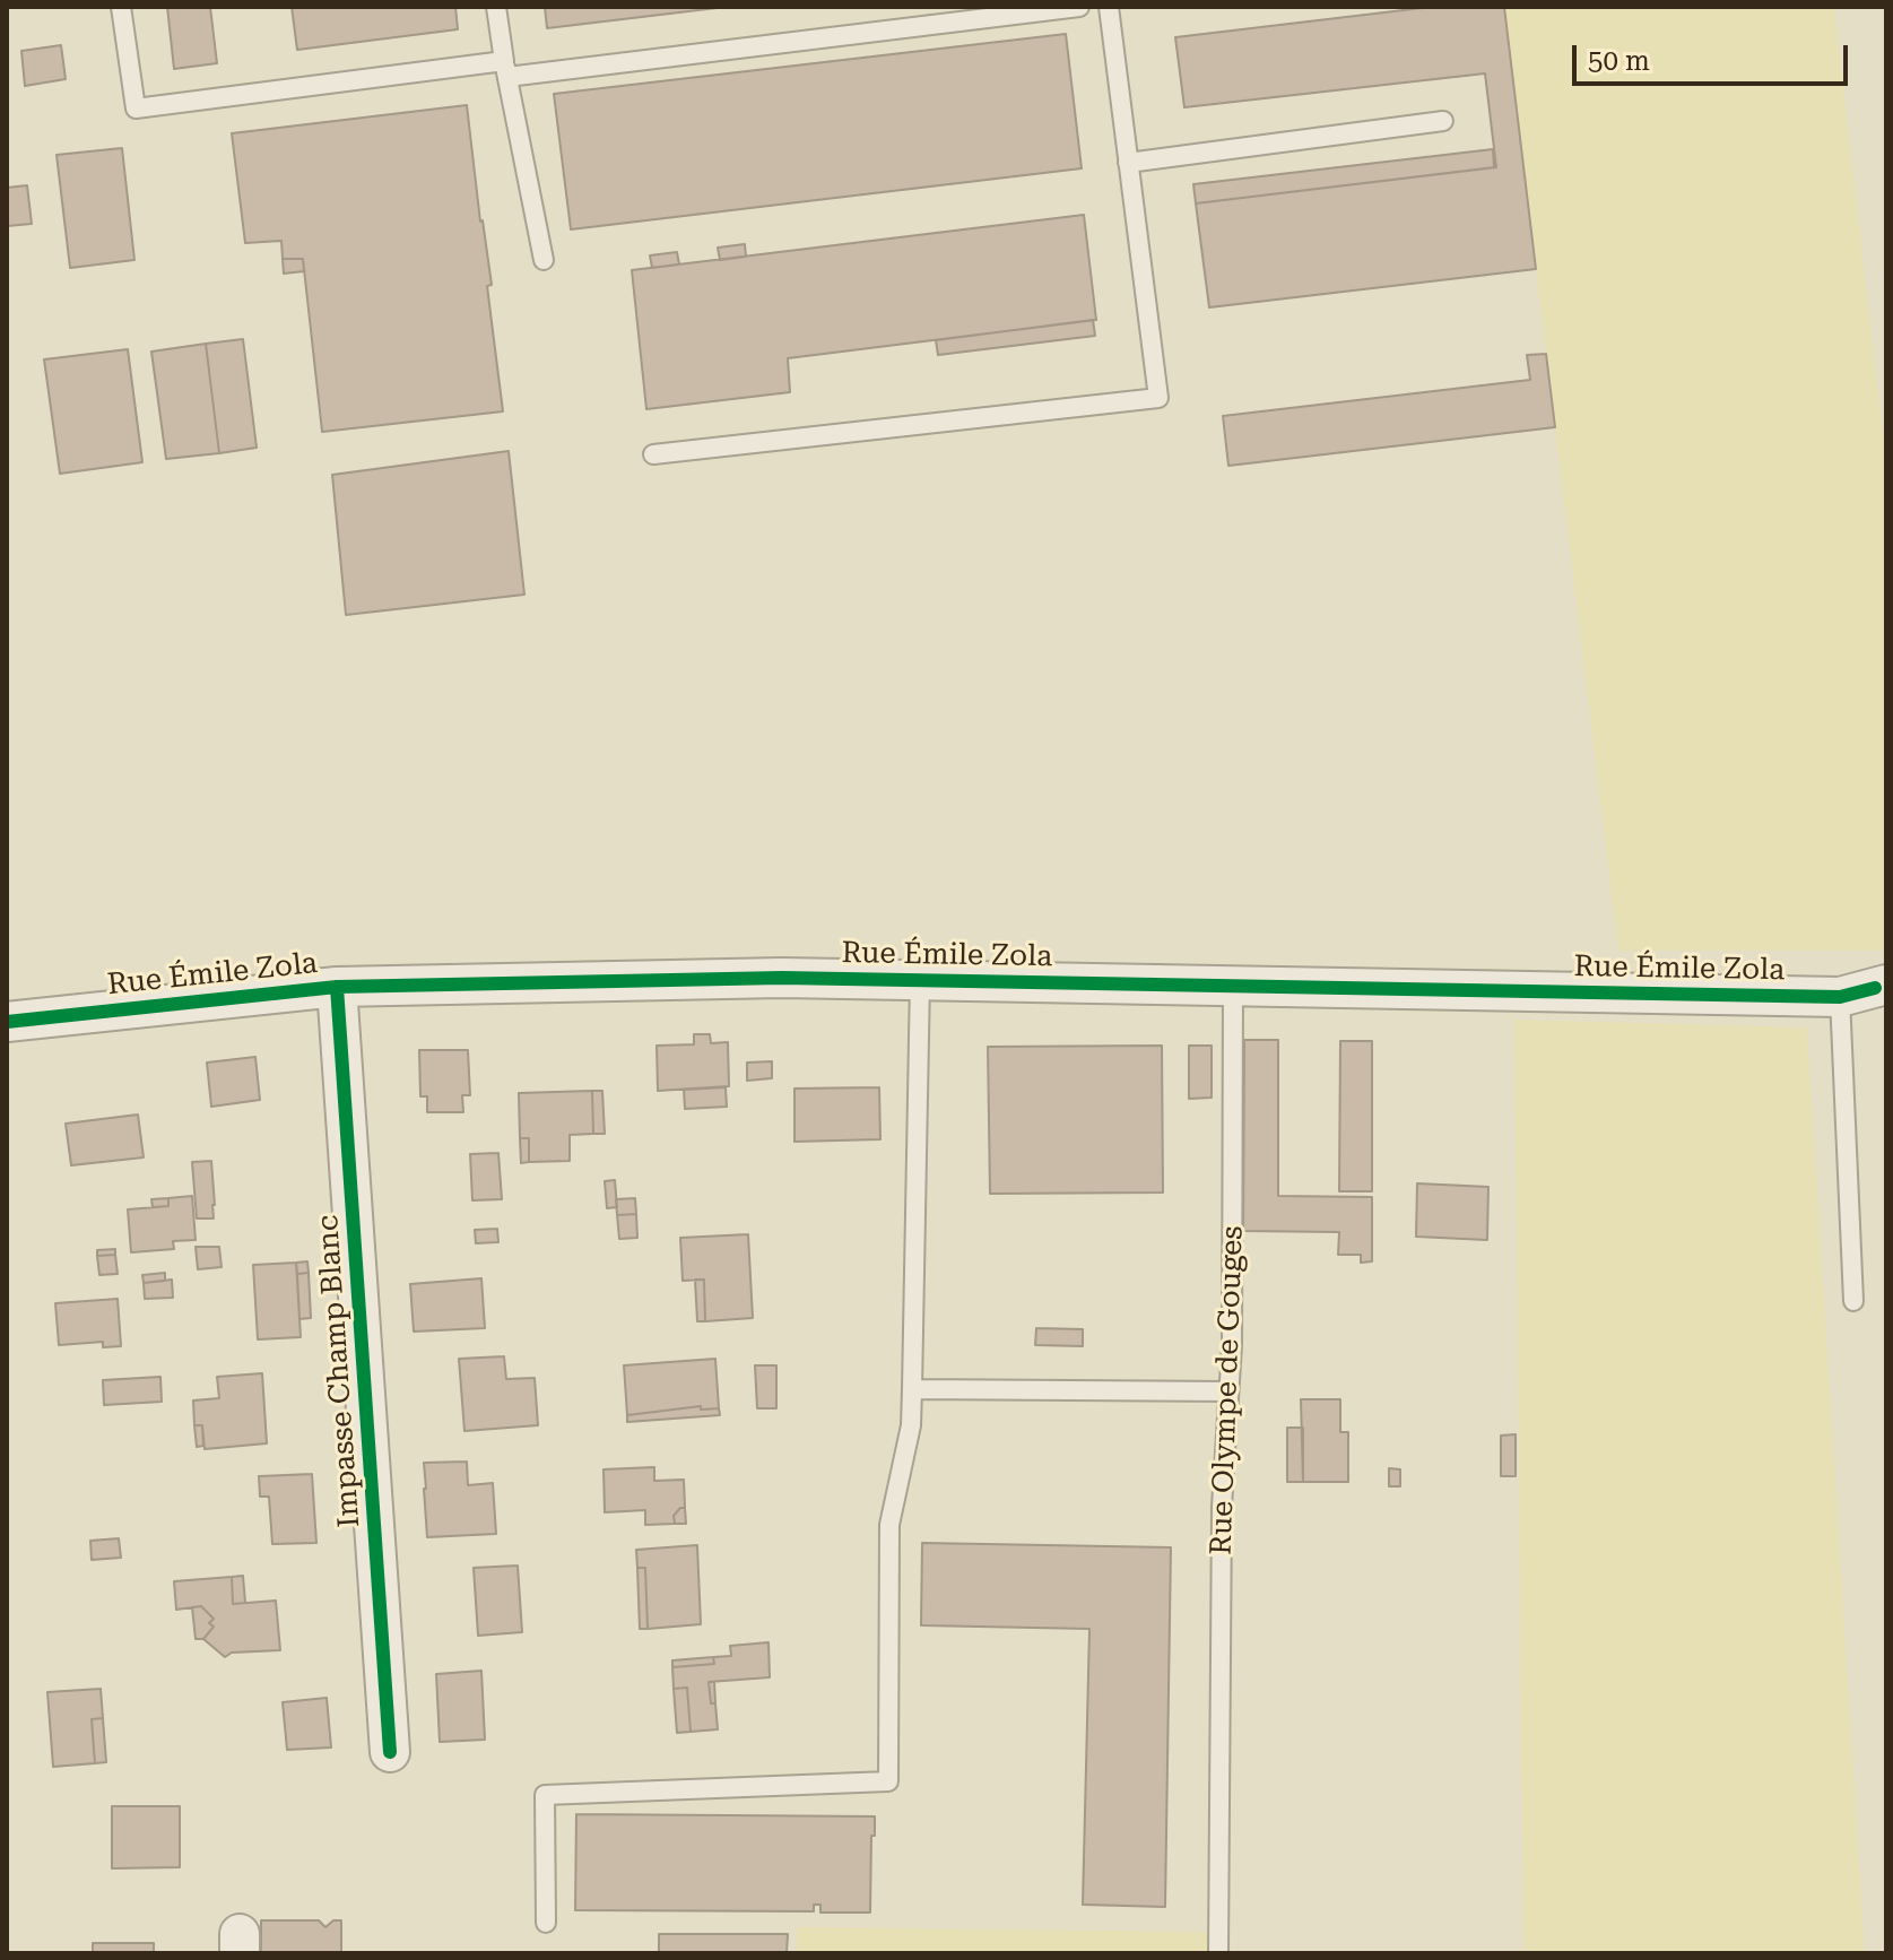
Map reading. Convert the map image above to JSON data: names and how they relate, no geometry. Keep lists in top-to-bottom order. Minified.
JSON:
{"streets":{"street":["Rue Émile Zola","Impasse Champ Blanc"],"lane":["Rue Olympe de Gouges"]},"crossings":[["Rue Émile Zola","Impasse Champ Blanc"],["Rue Émile Zola","Rue Olympe de Gouges"]],"scale_bar":"50 m"}
